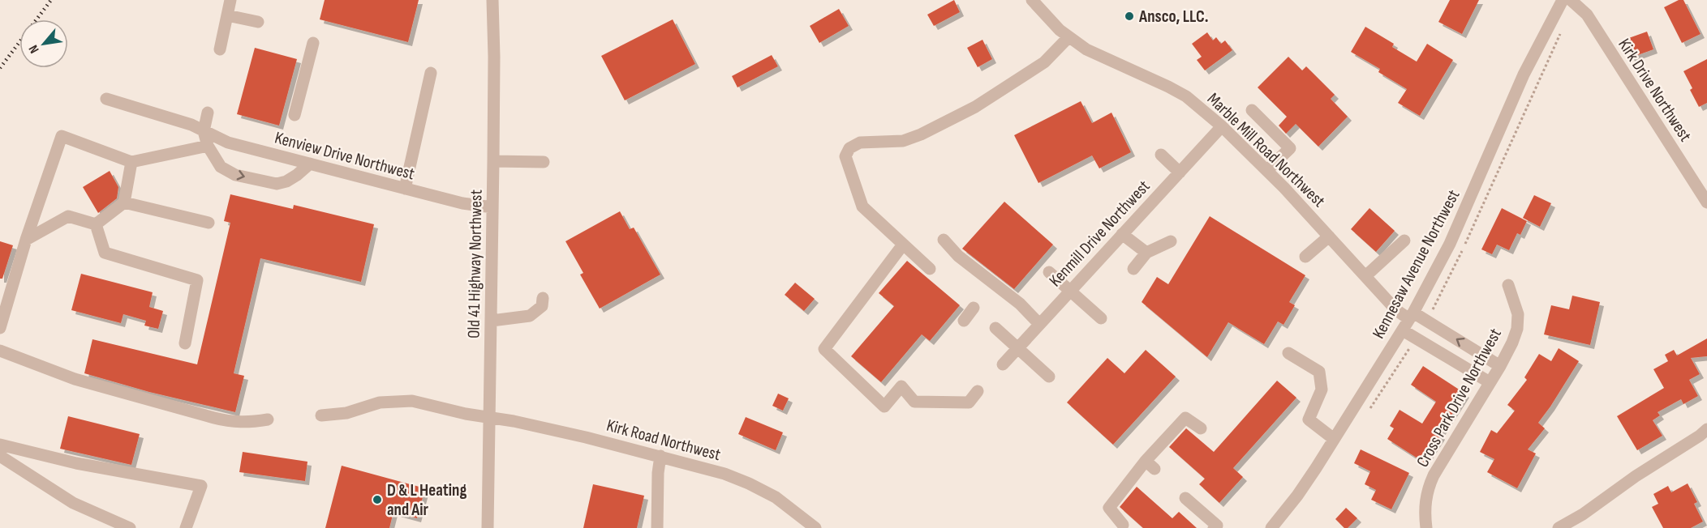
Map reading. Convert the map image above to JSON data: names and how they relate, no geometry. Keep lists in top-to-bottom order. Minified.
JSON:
{"streets":{"street":["Kirk Drive Northwest","Marble Mill Road Northwest","Kenview Drive Northwest","Kenmill Drive Northwest","Old 41 Highway Northwest","Kennesaw Avenue Northwest","Cross Park Drive Northwest","Kirk Road Northwest"]},"crossings":[["Marble Mill Road Northwest","Kenmill Drive Northwest"],["Marble Mill Road Northwest","Kennesaw Avenue Northwest"],["Marble Mill Road Northwest","Cross Park Drive Northwest"],["Kenview Drive Northwest","Old 41 Highway Northwest"],["Old 41 Highway Northwest","Kirk Road Northwest"]],"places":["Ansco, LLC.","D & L Heating and Air"],"north":"bottom left"}
